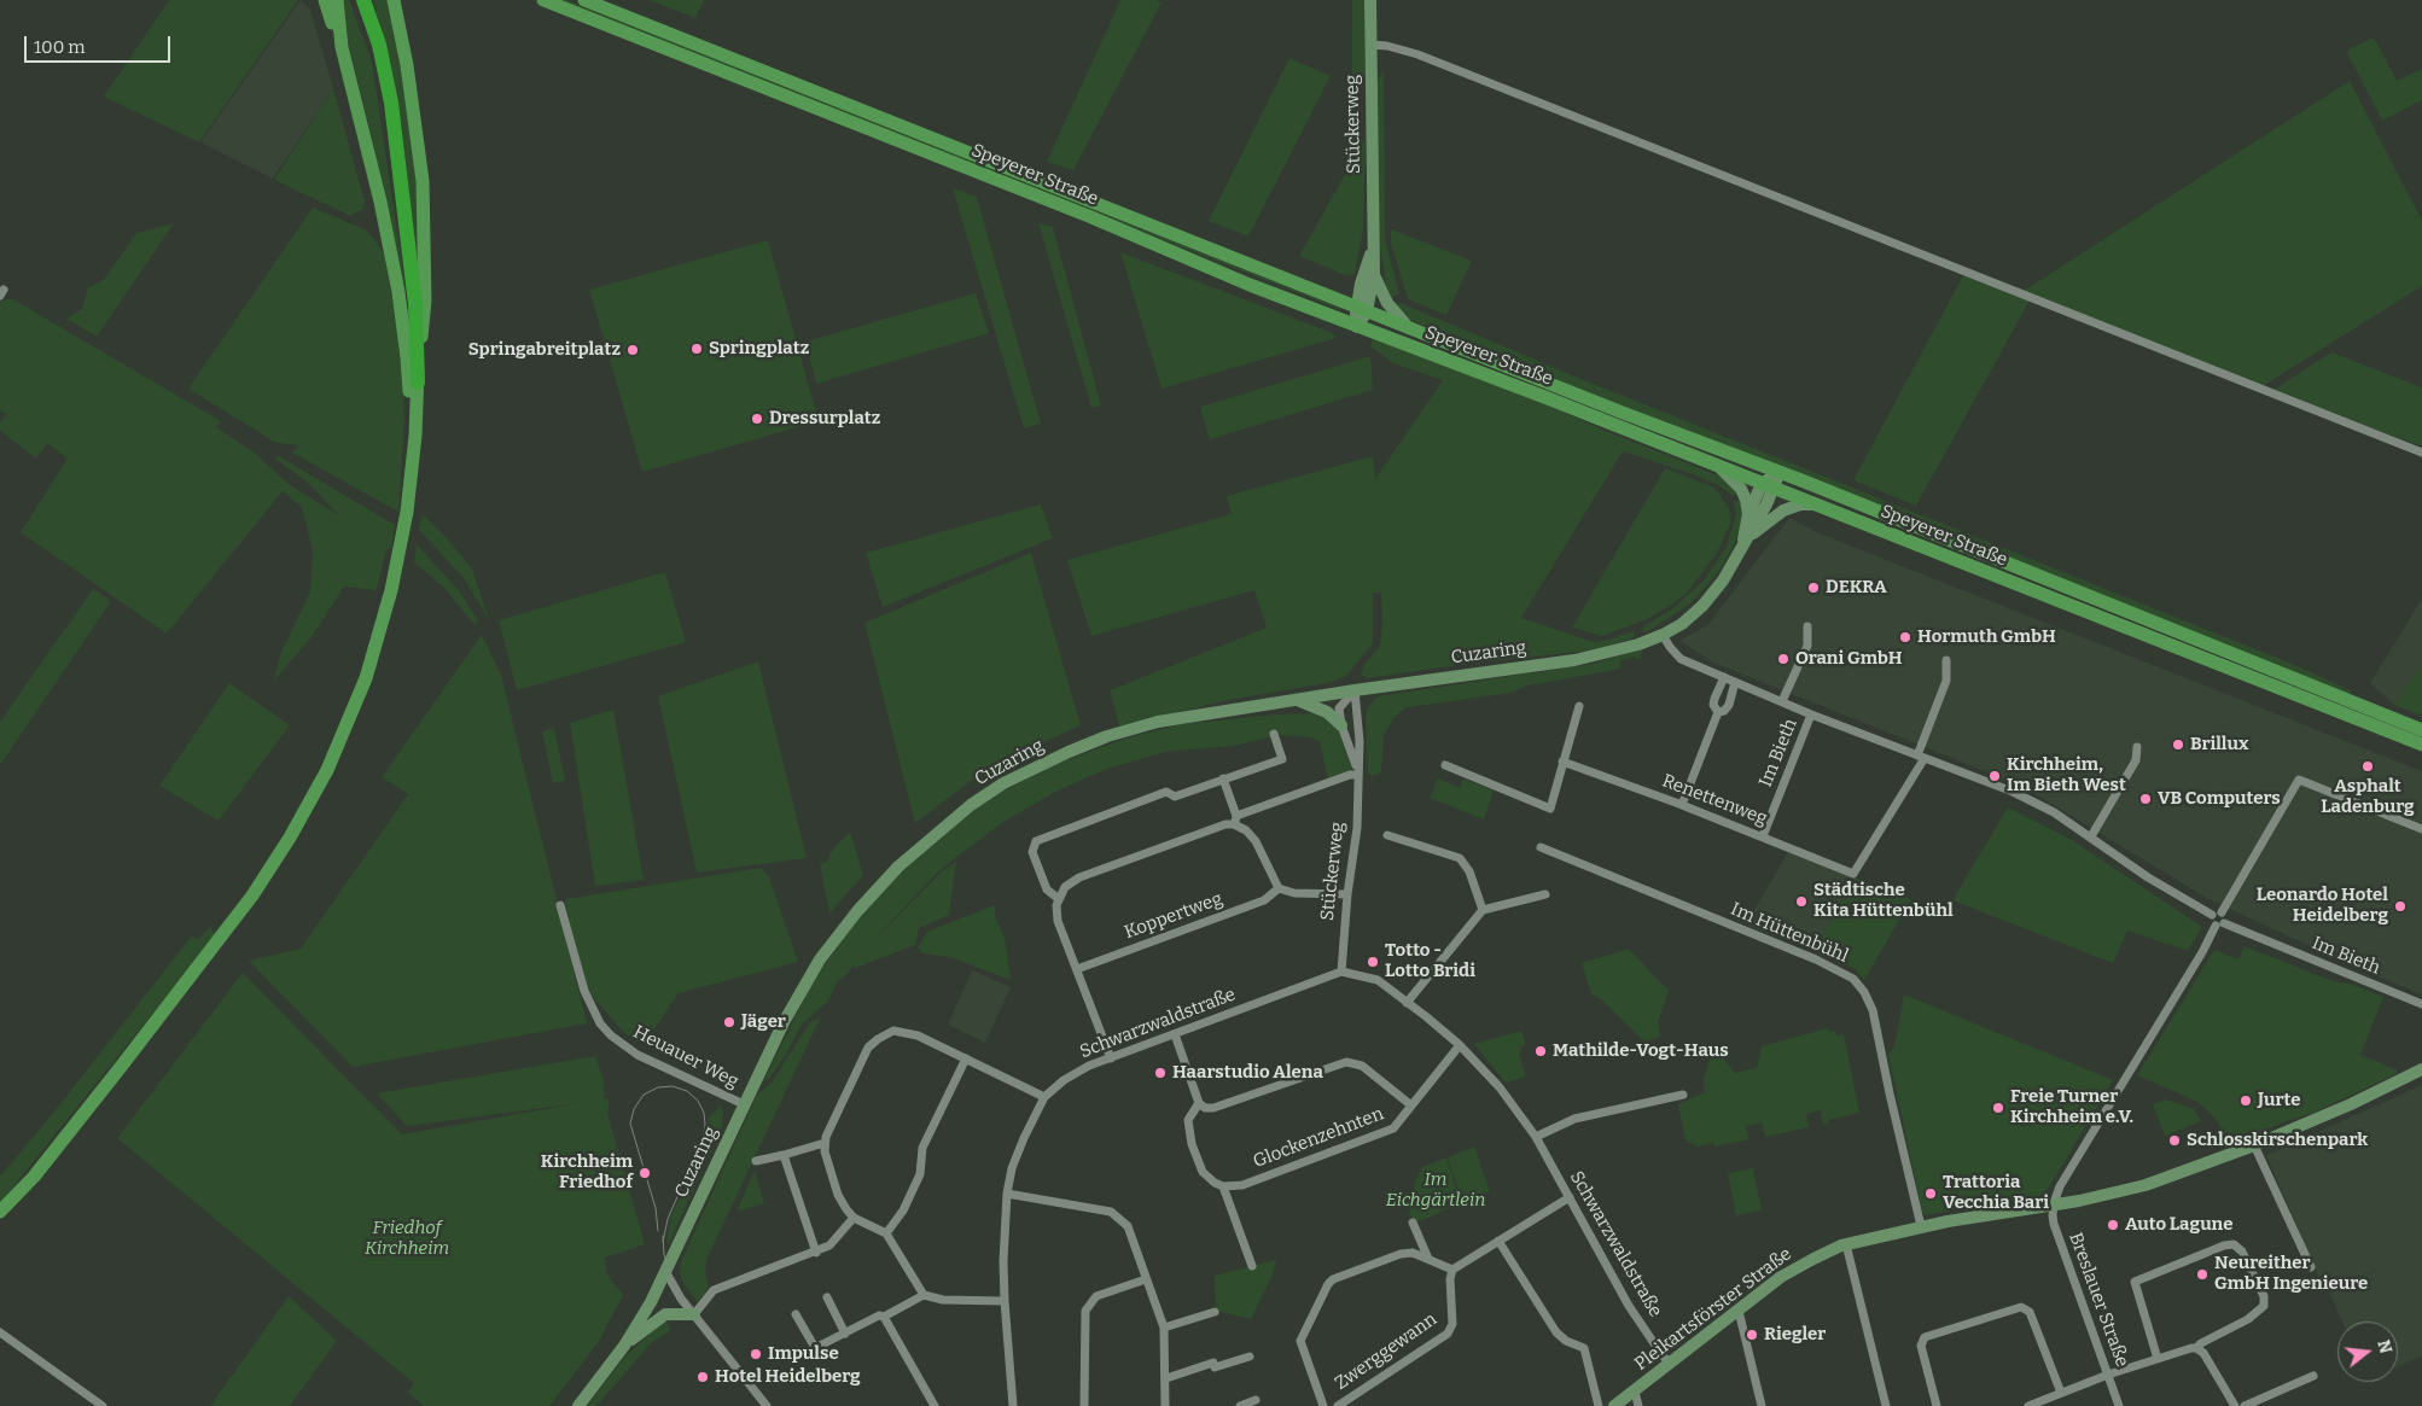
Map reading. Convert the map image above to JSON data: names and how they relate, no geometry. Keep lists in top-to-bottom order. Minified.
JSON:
{"streets":{"main road":["Stückerweg","Speyerer Straße","Cuzaring","Pleikartsförster Straße"],"street":["Im Bieth","Renettenweg","Koppertweg","Im Hüttenbühl","Schwarzwaldstraße","Heuauer Weg","Glockenzehnten","Breslauer Straße","Zwerggewann"]},"crossings":[["Stückerweg","Speyerer Straße"],["Stückerweg","Cuzaring"],["Stückerweg","Schwarzwaldstraße"],["Speyerer Straße","Cuzaring"],["Cuzaring","Im Bieth"],["Cuzaring","Heuauer Weg"],["Im Bieth","Renettenweg"],["Im Hüttenbühl","Pleikartsförster Straße"],["Schwarzwaldstraße","Glockenzehnten"],["Schwarzwaldstraße","Pleikartsförster Straße"],["Breslauer Straße","Pleikartsförster Straße"]],"parks":["Im Eichgärtlein","Friedhof Kirchheim"],"places":["Springplatz","Springabreitplatz","Dressurplatz","DEKRA","Hormuth GmbH","Orani GmbH","Brillux","Asphalt Ladenburg","Kirchheim, Im Bieth West","VB Computers","Städtische Kita Hüttenbühl","Leonardo Hotel Heidelberg","Totto - Lotto Bridi","Jäger","Mathilde-Vogt-Haus","Haarstudio Alena","Jurte","Freie Turner Kirchheim e.V.","Schlosskirschenpark","Kirchheim Friedhof","Trattoria Vecchia Bari","Auto Lagune","Neureither GmbH Ingenieure","Riegler","Impulse","Hotel Heidelberg"],"scale_bar":"100 m","north":"right"}
